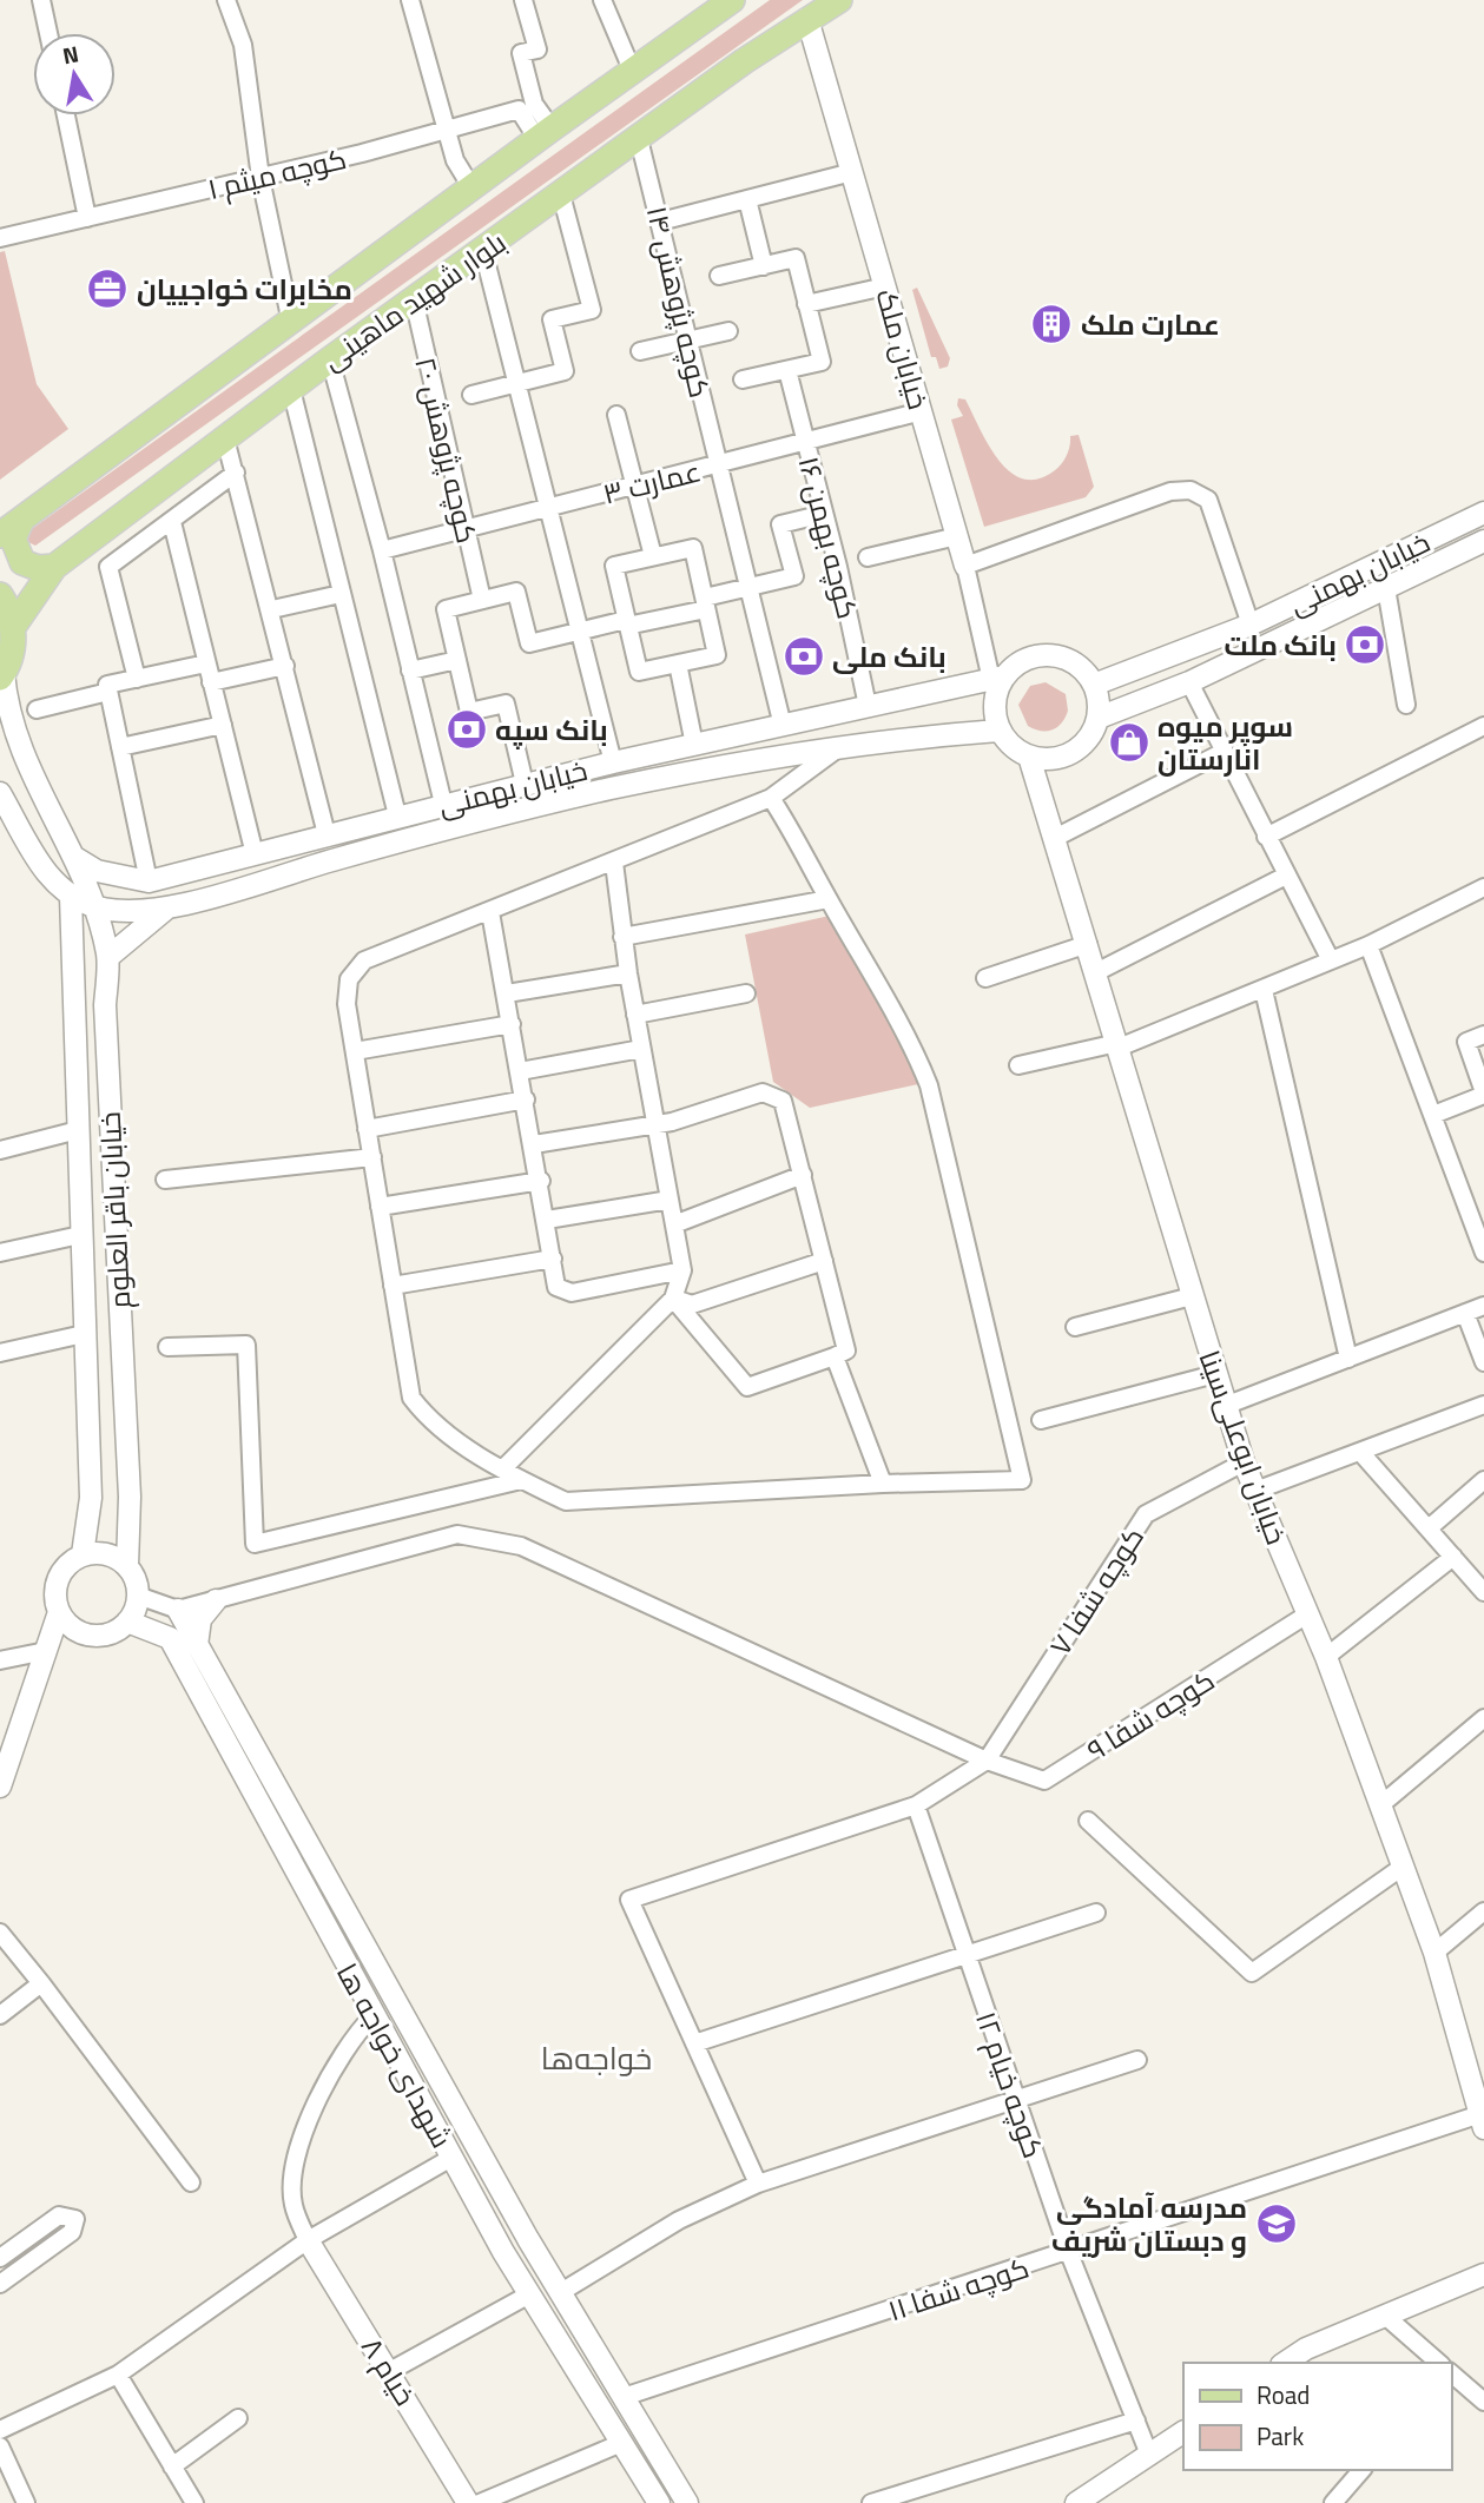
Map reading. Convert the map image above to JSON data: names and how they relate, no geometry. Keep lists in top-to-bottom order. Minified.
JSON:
{"streets":{"main road":["بلوار شهید ماهینی"],"street":["کوچه میثم ۱","کوچه پژوهش ۱۴","خیابان ملک","کوچه پژوهش ۲۰","عمارت ۳","کوچه بهمن ۱۶","خیابان بهمنی","خیابان باقر العلوم","خیابان ابوعلی‌سینا","کوچه شفا ۷","کوچه شفا ۹","شهدای خواجه ها","کوچه خیام ۱۲","کوچه شفا ۱۱","خیام ۸"]},"crossings":[["بلوار شهید ماهینی","کوچه پژوهش ۱۴"],["بلوار شهید ماهینی","خیابان ملک"],["بلوار شهید ماهینی","کوچه پژوهش ۲۰"],["کوچه پژوهش ۱۴","عمارت ۳"],["کوچه پژوهش ۱۴","خیابان بهمنی"],["خیابان ملک","عمارت ۳"],["خیابان ملک","خیابان بهمنی"],["خیابان ملک","خیابان ابوعلی‌سینا"],["کوچه پژوهش ۲۰","عمارت ۳"],["عمارت ۳","کوچه بهمن ۱۶"],["کوچه بهمن ۱۶","خیابان بهمنی"],["خیابان بهمنی","خیابان باقر العلوم"],["خیابان بهمنی","خیابان ابوعلی‌سینا"],["خیابان باقر العلوم","شهدای خواجه ها"],["خیابان ابوعلی‌سینا","کوچه شفا ۷"],["خیابان ابوعلی‌سینا","کوچه شفا ۹"],["خیابان ابوعلی‌سینا","کوچه شفا ۱۱"],["کوچه شفا ۷","کوچه شفا ۹"],["شهدای خواجه ها","کوچه شفا ۱۱"],["کوچه خیام ۱۲","کوچه شفا ۱۱"]],"districts":["خواجه‌ها"],"places":{"office":["مخابرات خواجییان"],"building":["عمارت ملک"],"bank":["بانک ملت","بانک ملی","بانک سپه"],"shop":["سوپر میوه انارستان"],"school or university":["مدرسه آمادگی و دبستان شریف"]},"legend":["Road","Park"],"north":"top"}
